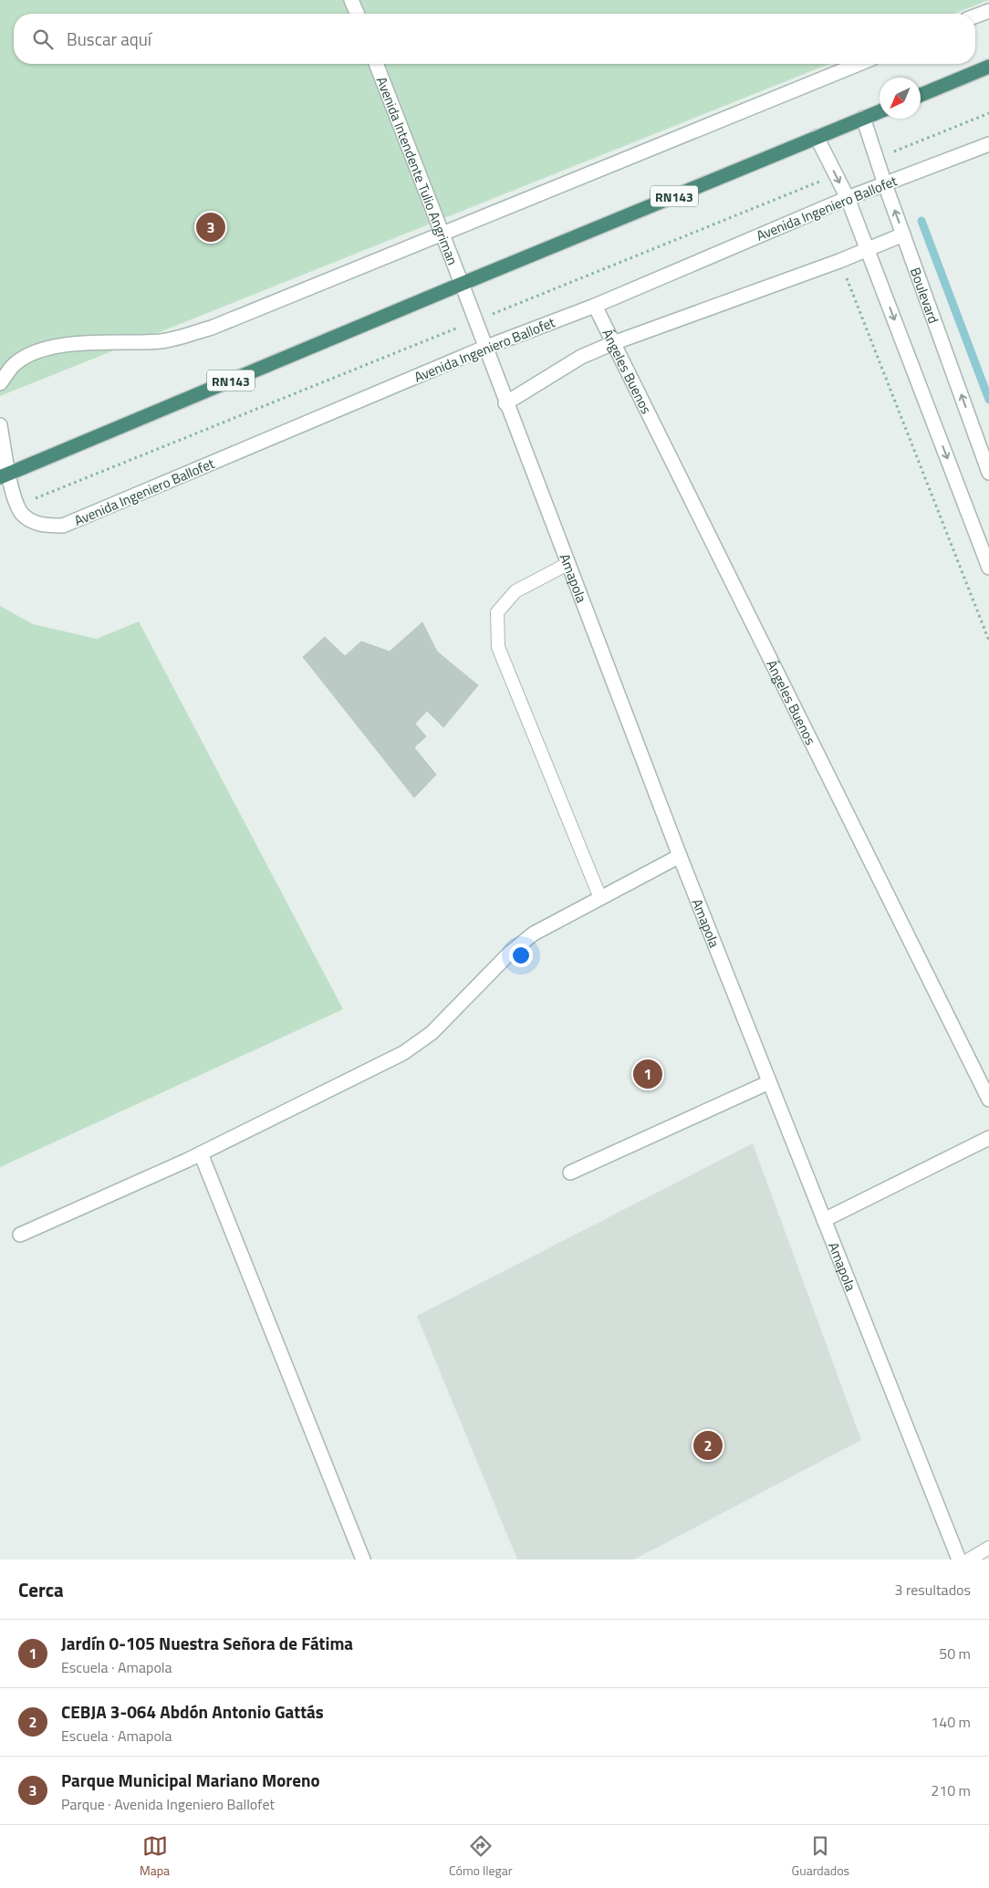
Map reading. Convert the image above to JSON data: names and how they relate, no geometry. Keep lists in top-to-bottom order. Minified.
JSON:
{"streets":{"highway":["RN143"],"street":["Avenida Intendente Tulio Angriman","Avenida Ingeniero Ballofet","Boulevard","Ángeles Buenos","Amapola"]},"crossings":[["Avenida Intendente Tulio Angriman","RN143"],["Avenida Intendente Tulio Angriman","Amapola"],["RN143","Avenida Ingeniero Ballofet"],["RN143","Boulevard"],["RN143","Amapola"],["Avenida Ingeniero Ballofet","Boulevard"],["Avenida Ingeniero Ballofet","Ángeles Buenos"],["Avenida Ingeniero Ballofet","Amapola"]],"north":"bottom left","page":{"search":"Buscar aquí","pins":["3","1","2"],"heading":["Cerca","3 resultados"],"list":[{"mark":"1","name":"Jardín 0-105 Nuestra Señora de Fátima","note":"Escuela · Amapola","value":"50 m"},{"mark":"2","name":"CEBJA 3-064 Abdón Antonio Gattás","note":"Escuela · Amapola","value":"140 m"},{"mark":"3","name":"Parque Municipal Mariano Moreno","note":"Parque · Avenida Ingeniero Ballofet","value":"210 m"}],"nav":["Mapa","Cómo llegar","Guardados"]}}
